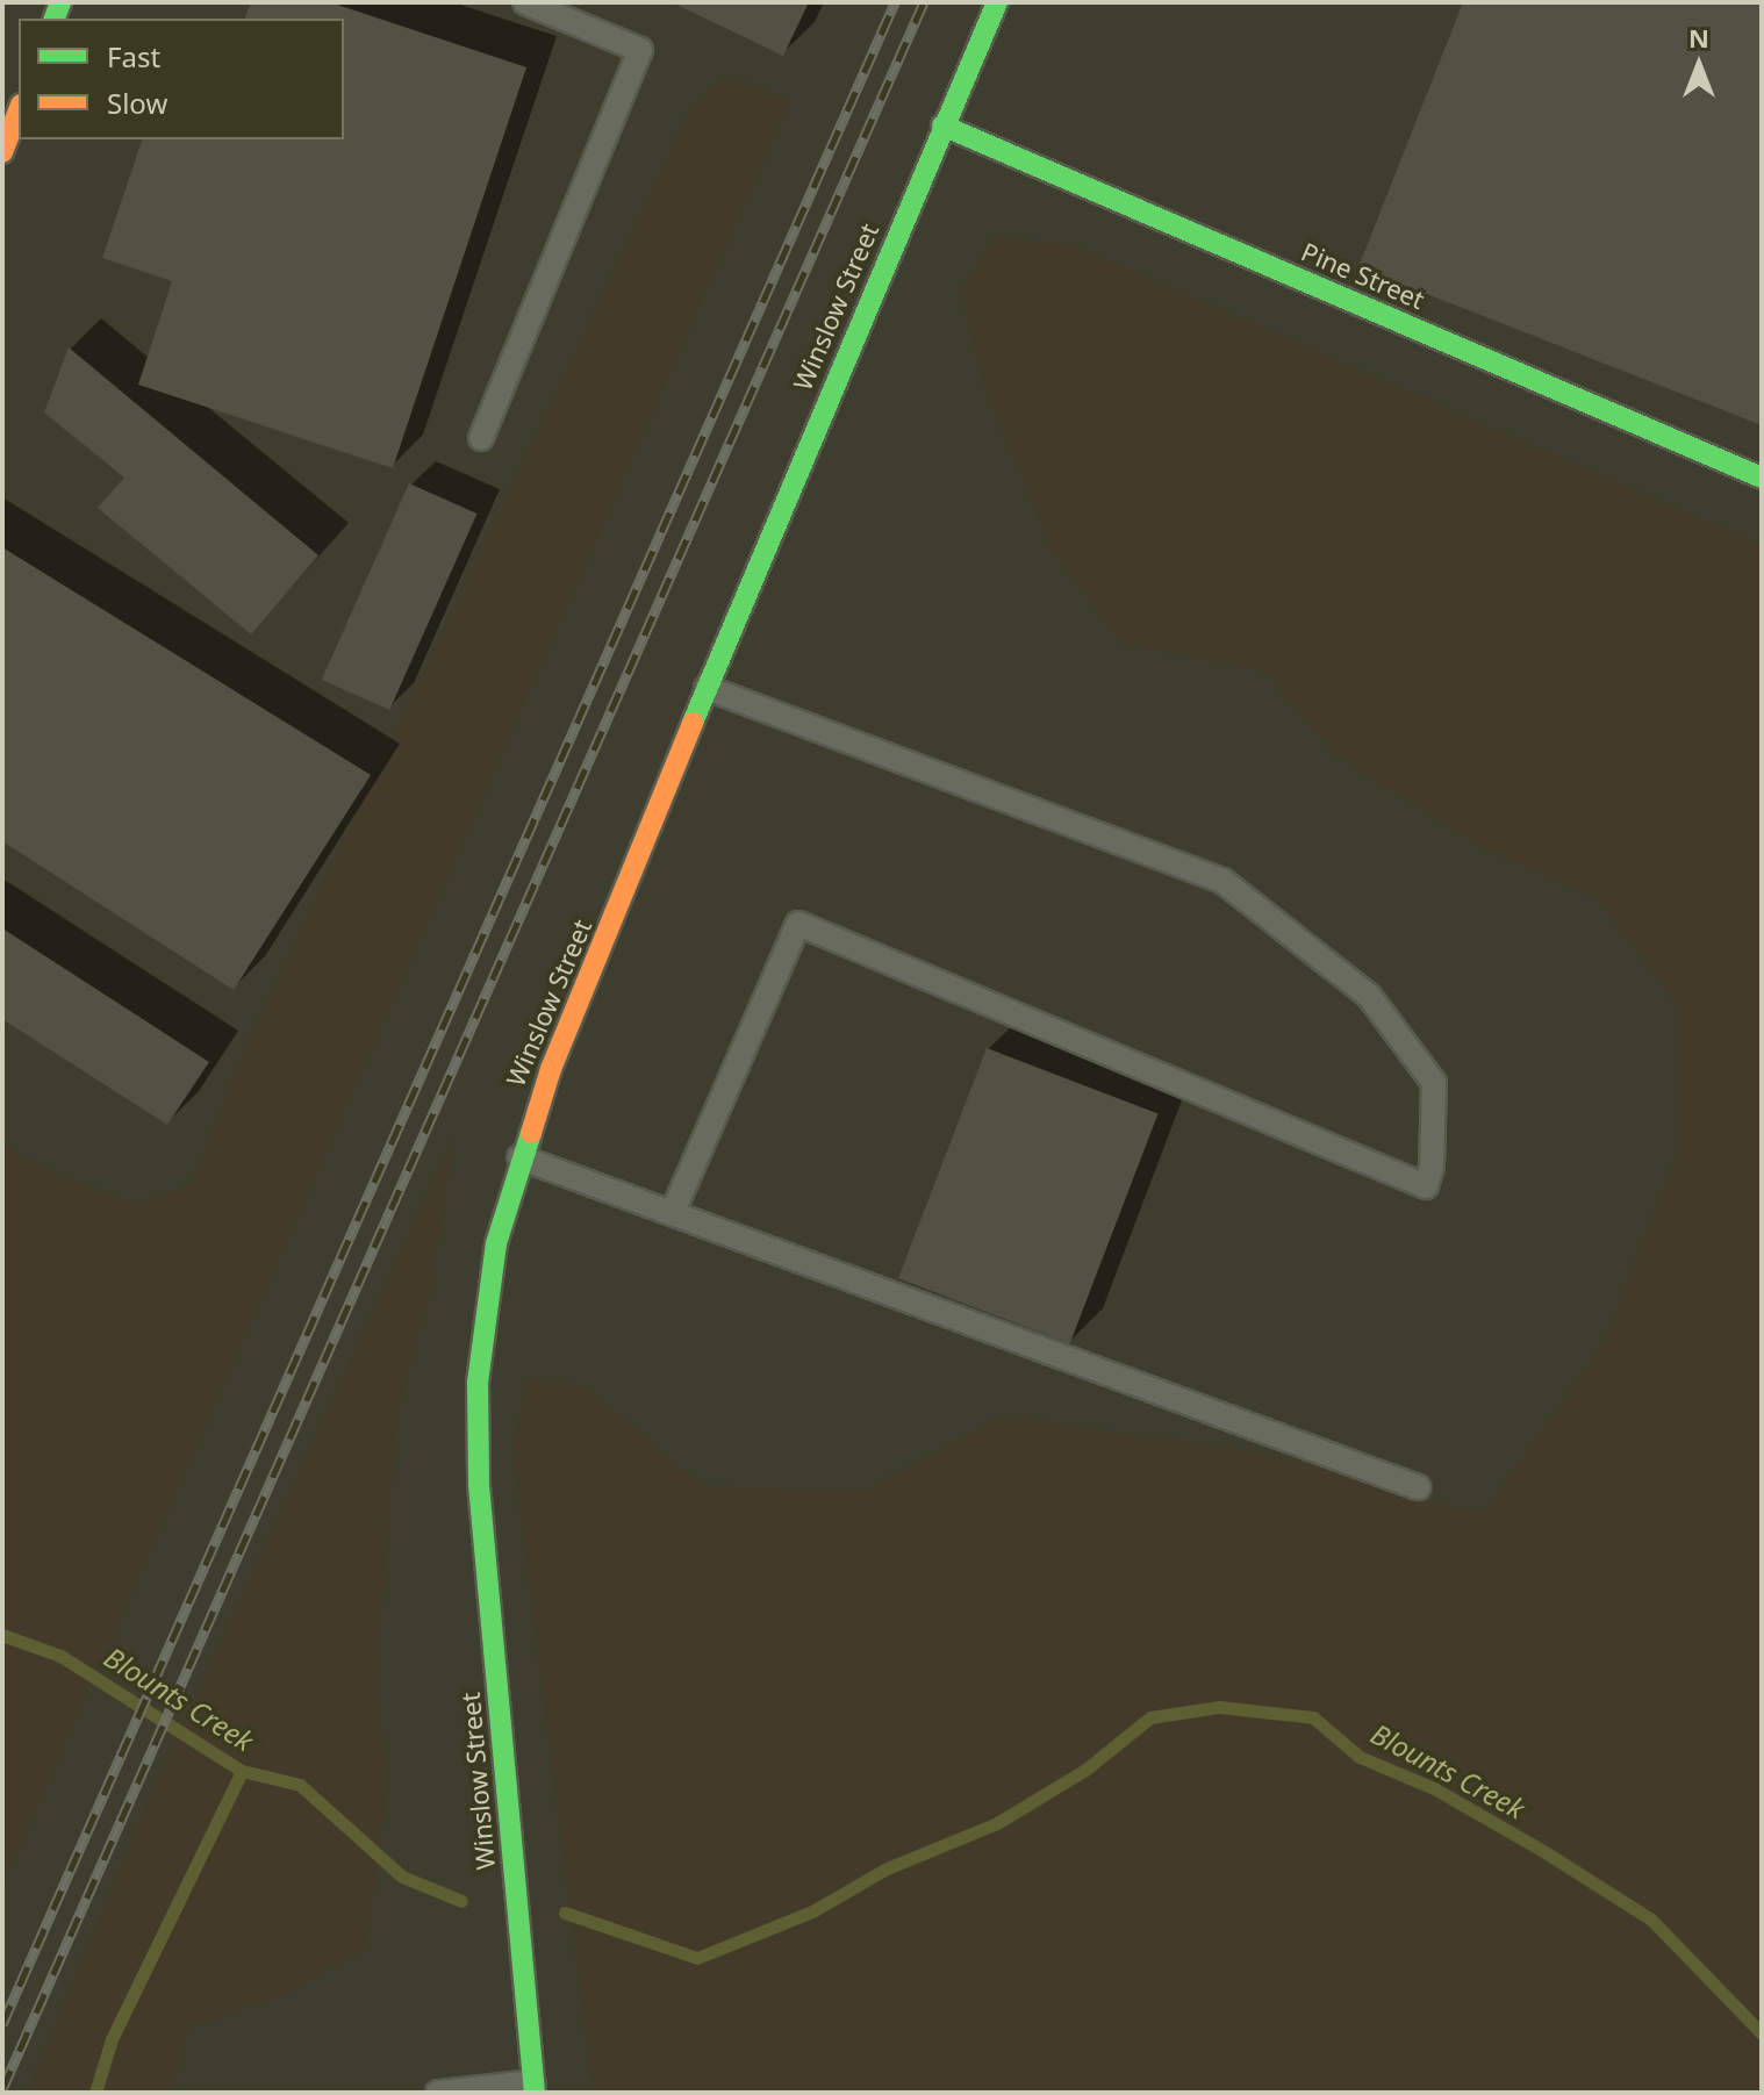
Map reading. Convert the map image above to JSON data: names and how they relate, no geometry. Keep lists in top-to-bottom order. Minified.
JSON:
{"streets":{"street":["Pine Street","Winslow Street"]},"crossings":[["Pine Street","Winslow Street"]],"water":["Blounts Creek"],"legend":["Fast","Slow"],"north":"top"}
